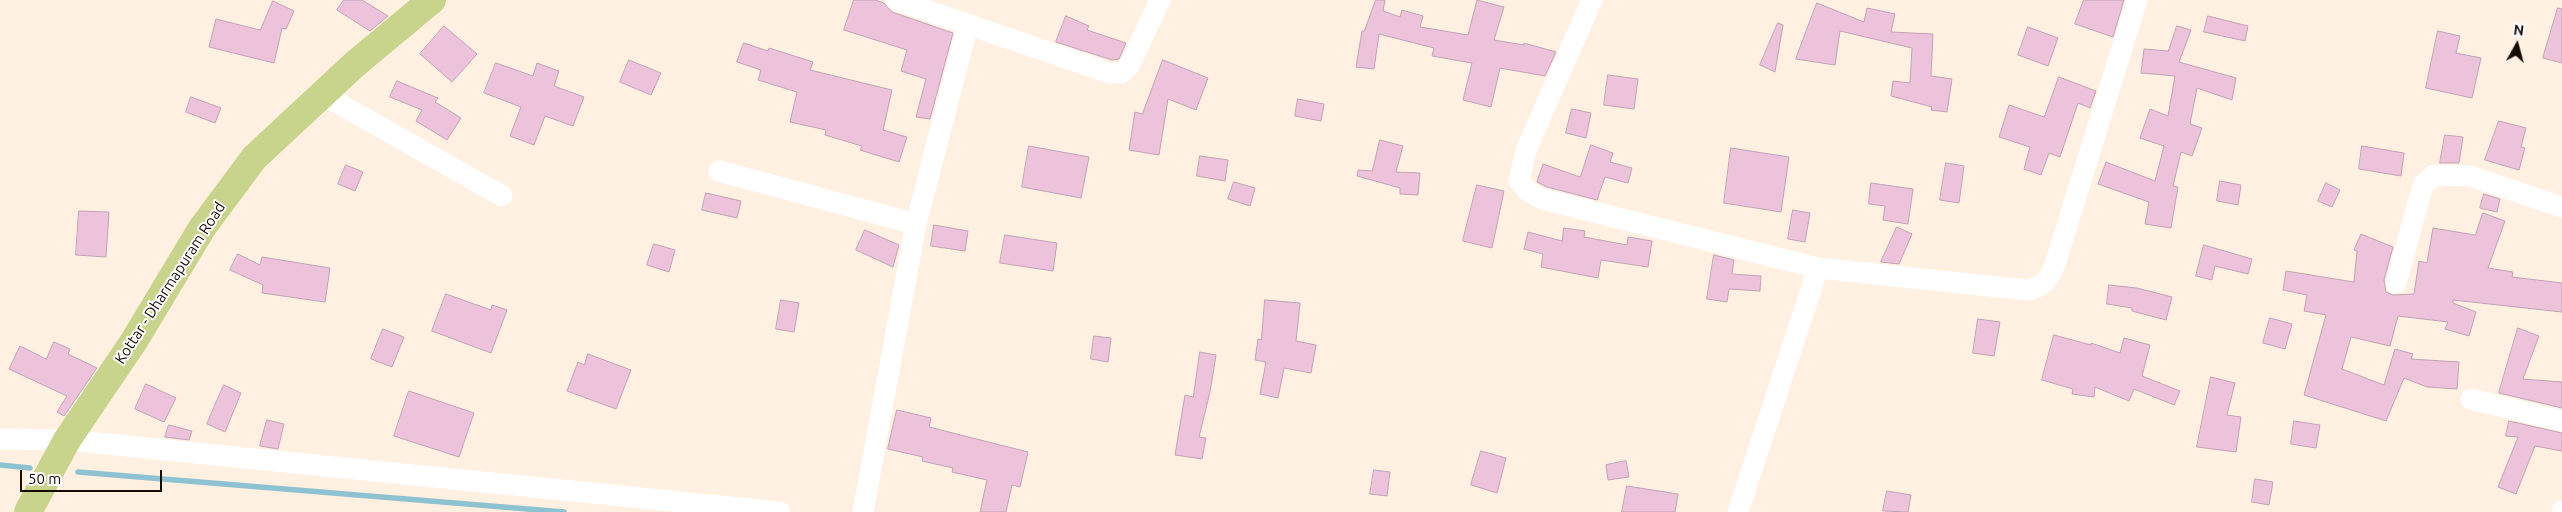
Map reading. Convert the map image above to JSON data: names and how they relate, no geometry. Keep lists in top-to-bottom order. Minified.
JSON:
{"streets":{"main road":["Kottar - Dharmapuram Road"]},"scale_bar":"50 m","north":"top"}
